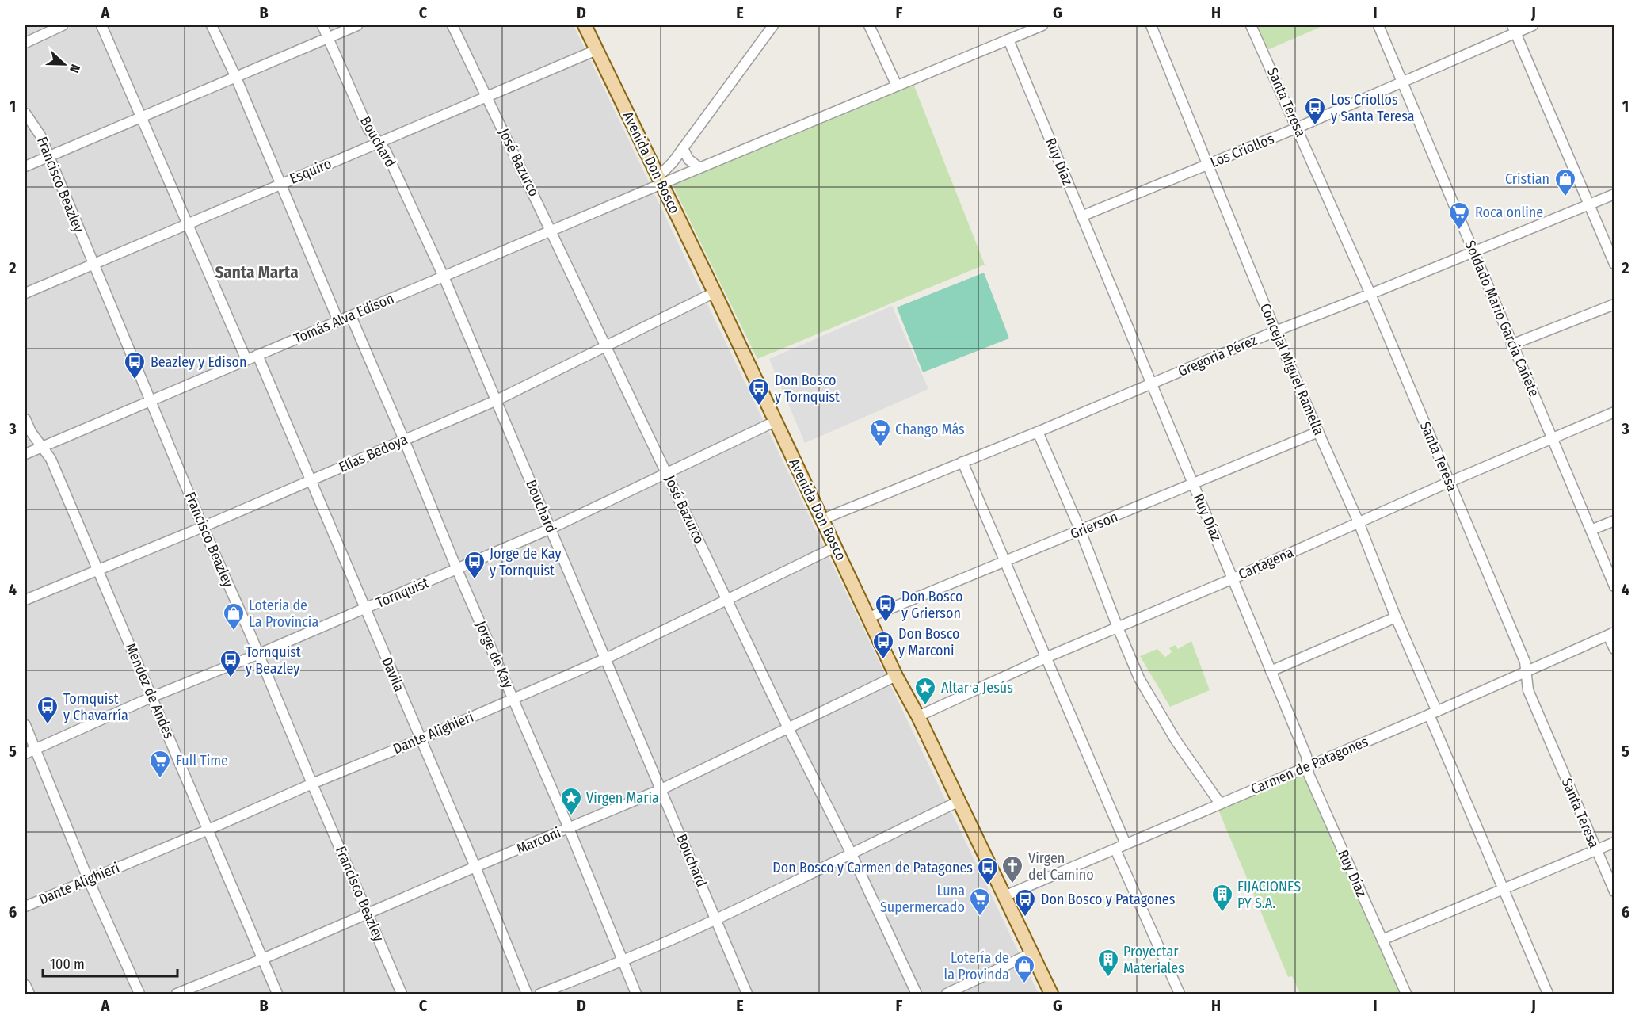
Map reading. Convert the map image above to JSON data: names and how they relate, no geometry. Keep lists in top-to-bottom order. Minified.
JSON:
{"streets":{"main road":["Avenida Don Bosco"],"street":["Santa Teresa","Bouchard","Los Criollos","Ruy Díaz","José Bazurco","Esquiro","Francisco Beazley","Tomás Alva Edison","Soldado Mario García Cañete","Gregoria Pérez","Concejal Miguel Ramella","Elías Bedoya","Grierson","Cartagena","Tornquist","Jorge de Kay","Davila","Mendez de Andes","Dante Alighieri","Carmen de Patagones","Marconi"]},"crossings":[["Santa Teresa","Los Criollos"],["Santa Teresa","Gregoria Pérez"],["Santa Teresa","Cartagena"],["Santa Teresa","Carmen de Patagones"],["Bouchard","Esquiro"],["Bouchard","Tomás Alva Edison"],["Bouchard","Elías Bedoya"],["Bouchard","Tornquist"],["Bouchard","Dante Alighieri"],["Bouchard","Marconi"],["Los Criollos","Ruy Díaz"],["Los Criollos","Soldado Mario García Cañete"],["Los Criollos","Concejal Miguel Ramella"],["Ruy Díaz","Tomás Alva Edison"],["Ruy Díaz","Gregoria Pérez"],["Ruy Díaz","Grierson"],["Ruy Díaz","Cartagena"],["Ruy Díaz","Carmen de Patagones"],["José Bazurco","Esquiro"],["José Bazurco","Tomás Alva Edison"],["José Bazurco","Elías Bedoya"],["José Bazurco","Tornquist"],["José Bazurco","Dante Alighieri"],["José Bazurco","Marconi"],["Avenida Don Bosco","Esquiro"],["Avenida Don Bosco","Tomás Alva Edison"],["Avenida Don Bosco","Gregoria Pérez"],["Avenida Don Bosco","Elías Bedoya"],["Avenida Don Bosco","Grierson"],["Avenida Don Bosco","Cartagena"],["Avenida Don Bosco","Tornquist"],["Avenida Don Bosco","Dante Alighieri"],["Avenida Don Bosco","Carmen de Patagones"],["Avenida Don Bosco","Marconi"],["Esquiro","Francisco Beazley"],["Francisco Beazley","Tomás Alva Edison"],["Francisco Beazley","Elías Bedoya"],["Francisco Beazley","Tornquist"],["Francisco Beazley","Dante Alighieri"],["Francisco Beazley","Marconi"],["Tomás Alva Edison","Jorge de Kay"],["Tomás Alva Edison","Davila"],["Tomás Alva Edison","Mendez de Andes"],["Soldado Mario García Cañete","Gregoria Pérez"],["Soldado Mario García Cañete","Cartagena"],["Gregoria Pérez","Concejal Miguel Ramella"],["Concejal Miguel Ramella","Grierson"],["Concejal Miguel Ramella","Cartagena"],["Concejal Miguel Ramella","Carmen de Patagones"],["Elías Bedoya","Jorge de Kay"],["Elías Bedoya","Davila"],["Elías Bedoya","Mendez de Andes"],["Tornquist","Jorge de Kay"],["Tornquist","Davila"],["Tornquist","Mendez de Andes"],["Jorge de Kay","Dante Alighieri"],["Jorge de Kay","Marconi"],["Davila","Dante Alighieri"],["Davila","Marconi"],["Mendez de Andes","Dante Alighieri"],["Mendez de Andes","Marconi"]],"districts":["Santa Marta"],"places":{"bus stop":["Los Criollos y Santa Teresa","Beazley y Edison","Don Bosco y Tornquist","Jorge de Kay y Tornquist","Don Bosco y Grierson","Don Bosco y Marconi","Tornquist y Beazley","Tornquist y Chavarría","Don Bosco y Carmen de Patagones","Don Bosco y Patagones"],"shop":["Cristian","Loteria de La Provincia","Lotería de la Provinda"],"supermarket":["Roca online","Chango Más","Full Time","Luna Supermercado"],"place":["Altar a Jesús","Virgen Maria"],"church":["Virgen del Camino"],"building":["FIJACIONES PY S.A.","Proyectar Materiales"]},"scale_bar":"100 m","north":"right","grid":{"columns":["A","B","C","D","E","F","G","H","I","J"],"rows":["1","2","3","4","5","6"]}}
